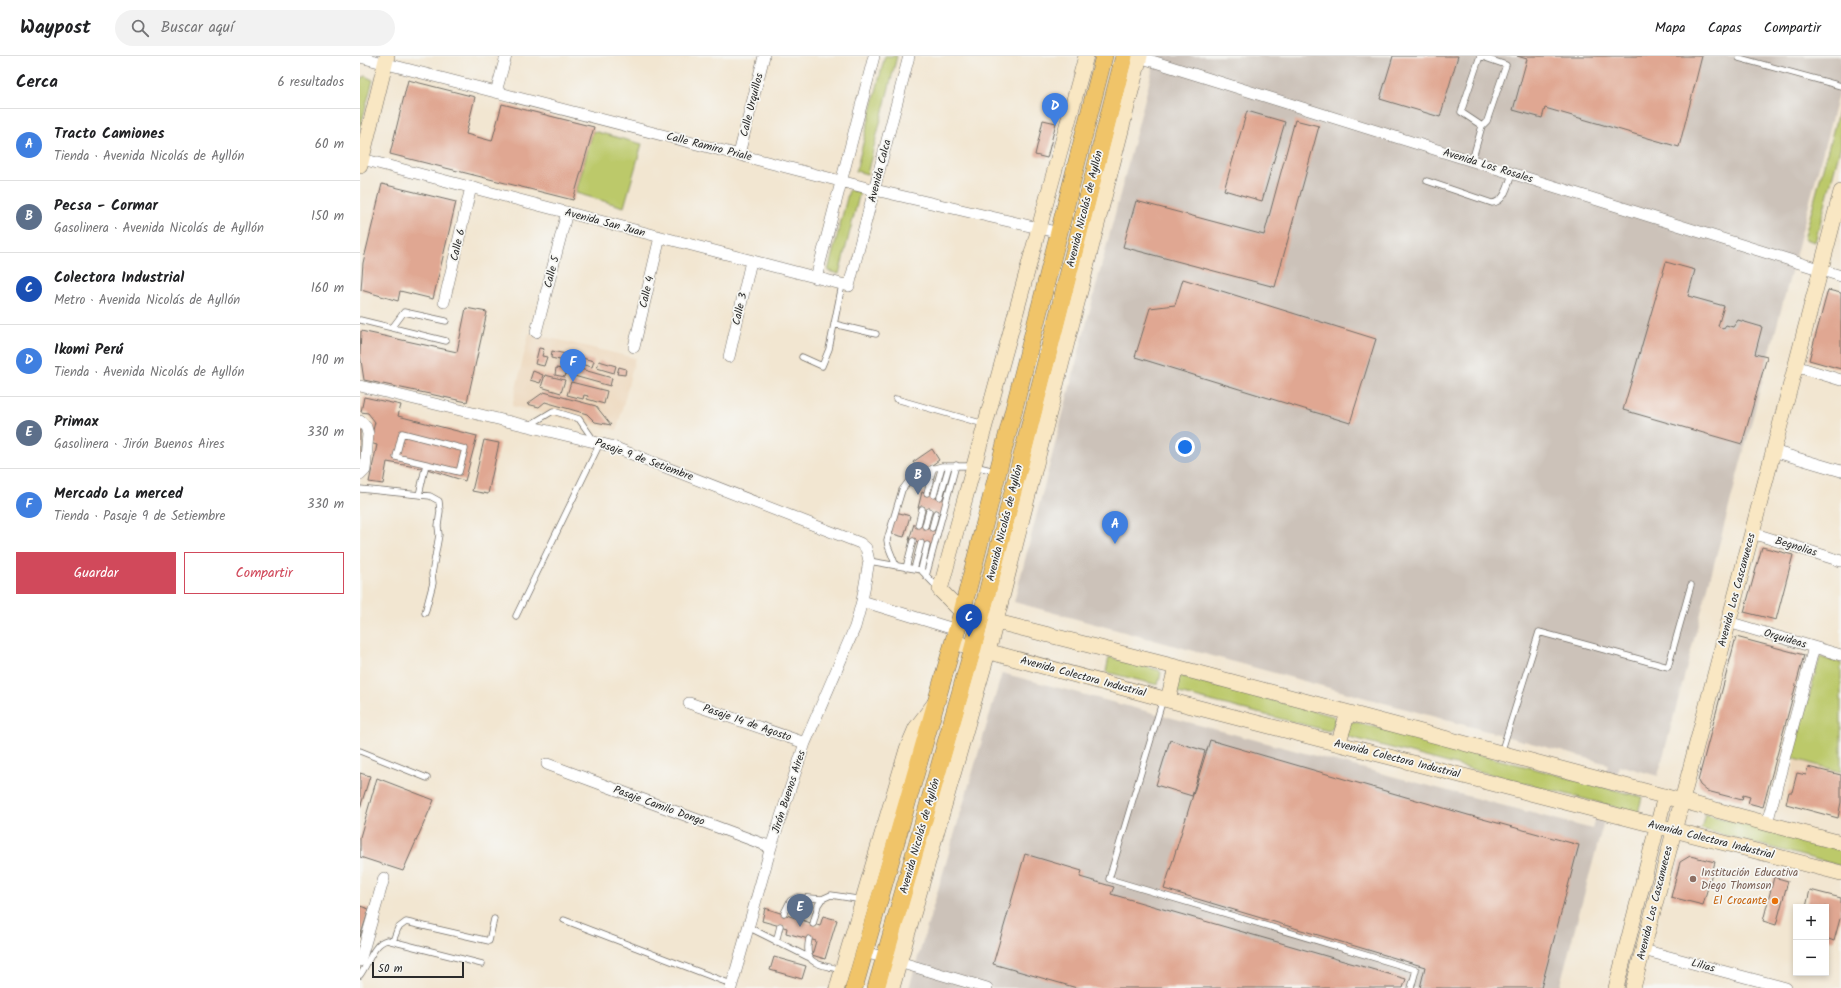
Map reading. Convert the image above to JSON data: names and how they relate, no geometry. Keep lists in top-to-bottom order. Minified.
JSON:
{"streets":{"main road":["Avenida Nicolás de Ayllón","Avenida Los Cascanueces","Avenida Colectora Industrial"],"street":["Calle Urquillos","Calle Ramiro Priale","Avenida Los Rosales","Avenida Calca","Avenida San Juan","Calle 6","Calle 5","Calle 4","Calle 3","Pasaje 9 de Setiembre","Begnolias","Orquideas","Pasaje 14 de Agosto","Jirón Buenos Aires","Pasaje Camilo Dongo","Lilias"]},"crossings":[["Calle Urquillos","Calle Ramiro Priale"],["Calle Ramiro Priale","Avenida Calca"],["Calle Ramiro Priale","Avenida Nicolás de Ayllón"],["Avenida Los Rosales","Avenida Nicolás de Ayllón"],["Avenida Los Rosales","Avenida Los Cascanueces"],["Avenida Calca","Avenida San Juan"],["Avenida Nicolás de Ayllón","Avenida Colectora Industrial"],["Avenida San Juan","Calle 6"],["Avenida San Juan","Calle 5"],["Avenida San Juan","Calle 4"],["Avenida San Juan","Calle 3"],["Begnolias","Avenida Los Cascanueces"],["Avenida Los Cascanueces","Orquideas"],["Avenida Los Cascanueces","Avenida Colectora Industrial"],["Avenida Los Cascanueces","Lilias"],["Pasaje 14 de Agosto","Jirón Buenos Aires"],["Jirón Buenos Aires","Pasaje Camilo Dongo"]],"places":["Institución Educativa Diego Thomson","El Crocante"],"scale_bar":"50 m","page":{"header":"Waypost","search":"Buscar aquí","nav":["Mapa","Capas","Compartir"],"heading":["Cerca","6 resultados"],"pins":["D","F","B","A","C","E"],"list":[{"mark":"A","name":"Tracto Camiones","note":"Tienda · Avenida Nicolás de Ayllón","value":"60 m"},{"mark":"B","name":"Pecsa - Cormar","note":"Gasolinera · Avenida Nicolás de Ayllón","value":"150 m"},{"mark":"C","name":"Colectora Industrial","note":"Metro · Avenida Nicolás de Ayllón","value":"160 m"},{"mark":"D","name":"Ikomi Perú","note":"Tienda · Avenida Nicolás de Ayllón","value":"190 m"},{"mark":"E","name":"Primax","note":"Gasolinera · Jirón Buenos Aires","value":"330 m"},{"mark":"F","name":"Mercado La merced","note":"Tienda · Pasaje 9 de Setiembre","value":"330 m"}],"buttons":["Guardar","Compartir"],"map_buttons":["+","−"],"scale":"50 m"}}
